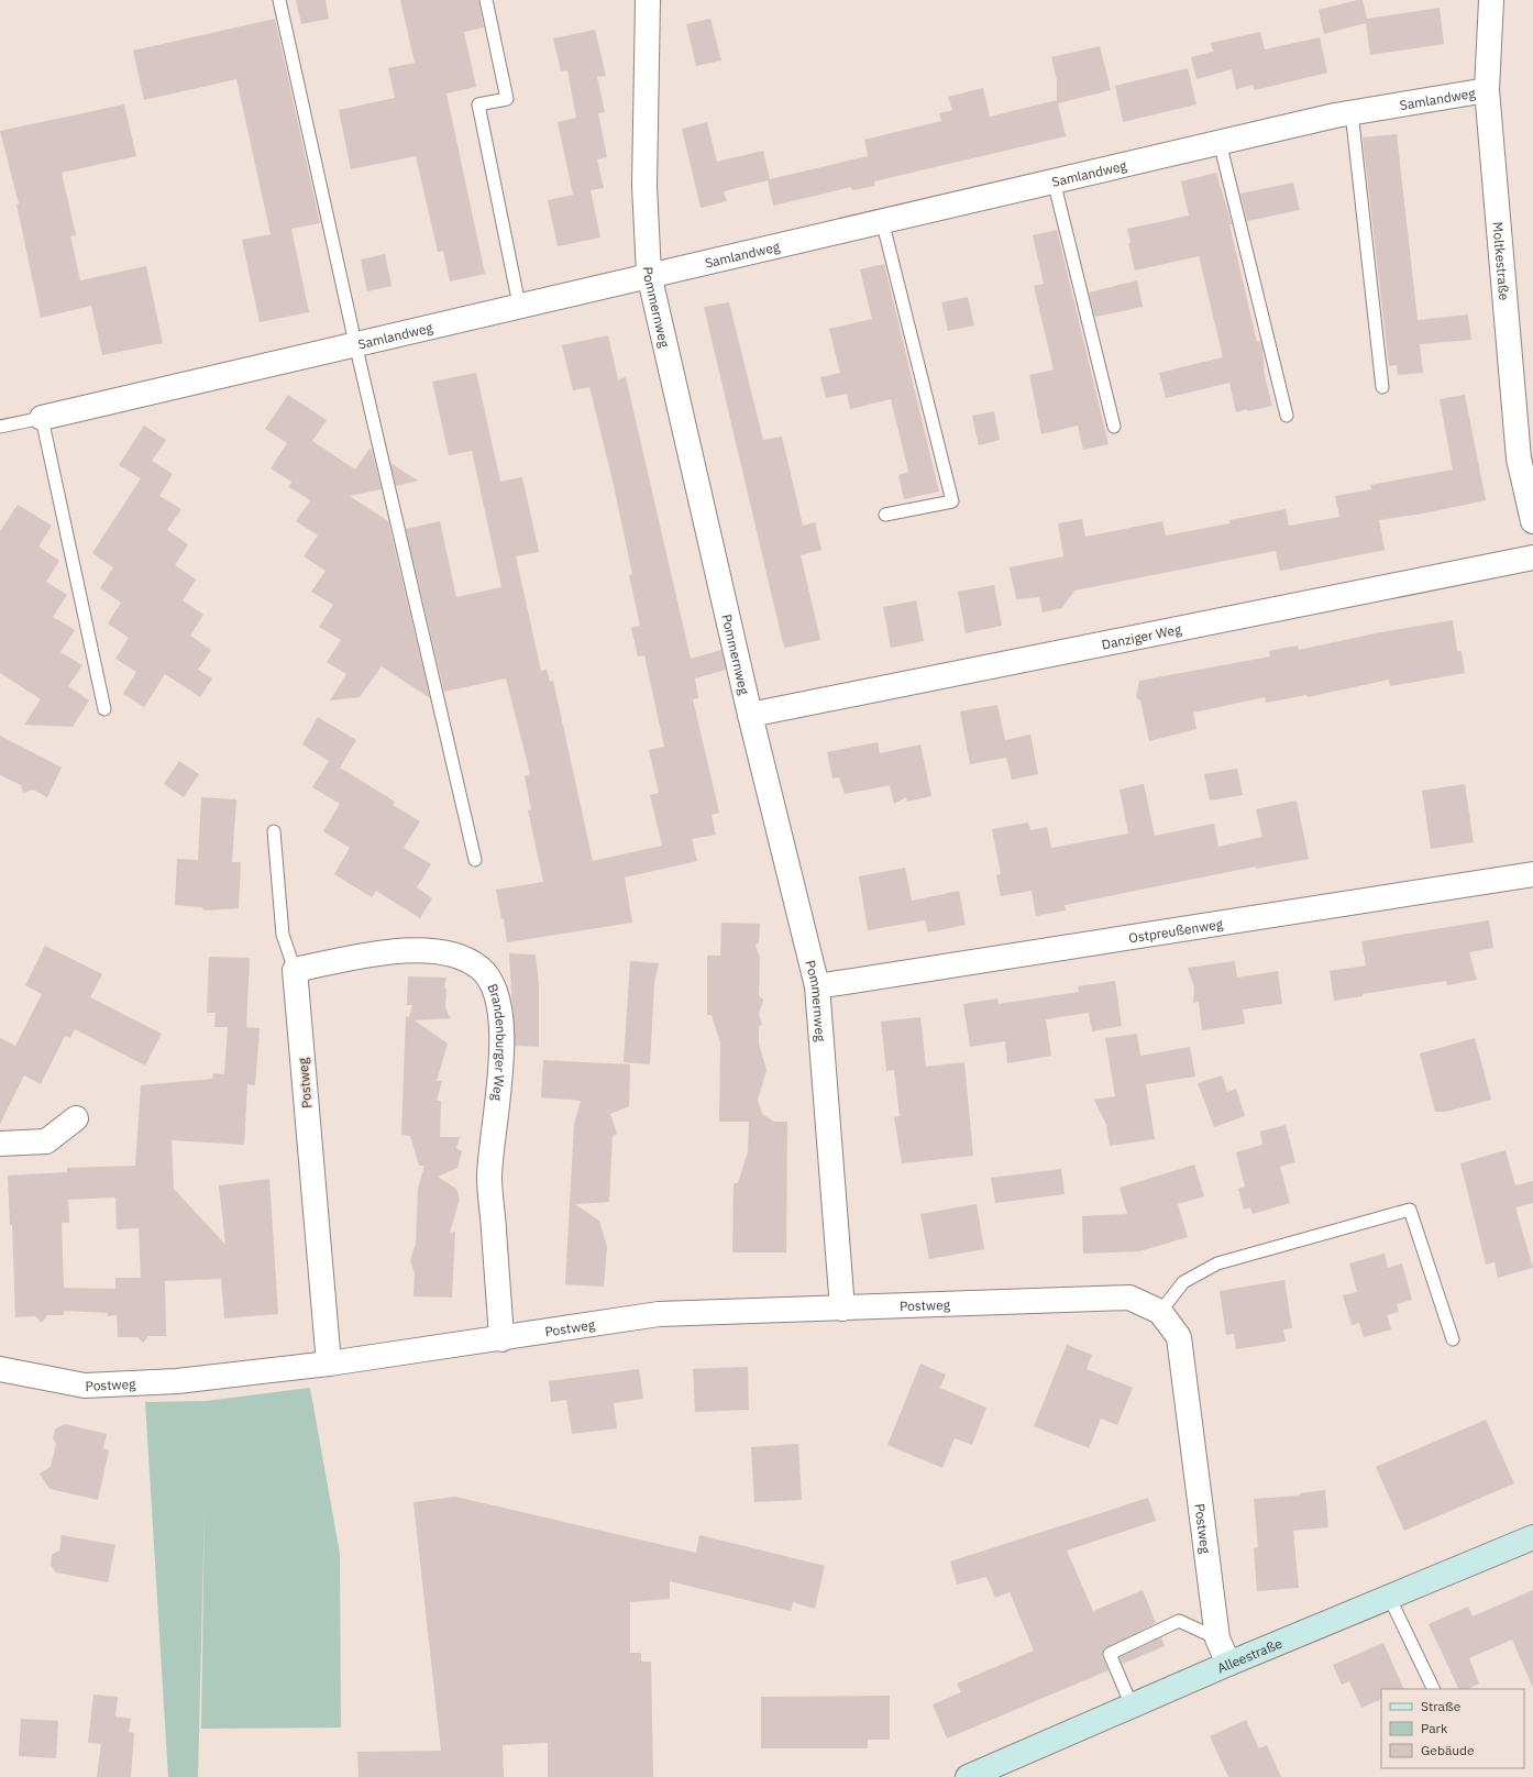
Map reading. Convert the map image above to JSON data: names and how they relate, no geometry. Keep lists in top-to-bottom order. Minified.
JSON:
{"streets":{"street":["Samlandweg","Moltkestraße","Pommernweg","Danziger Weg","Ostpreußenweg","Brandenburger Weg","Postweg","Alleestraße"]},"crossings":[["Samlandweg","Moltkestraße"],["Samlandweg","Pommernweg"],["Pommernweg","Danziger Weg"],["Pommernweg","Ostpreußenweg"],["Pommernweg","Postweg"],["Brandenburger Weg","Postweg"],["Postweg","Alleestraße"]],"legend":["Straße","Park","Gebäude"]}
